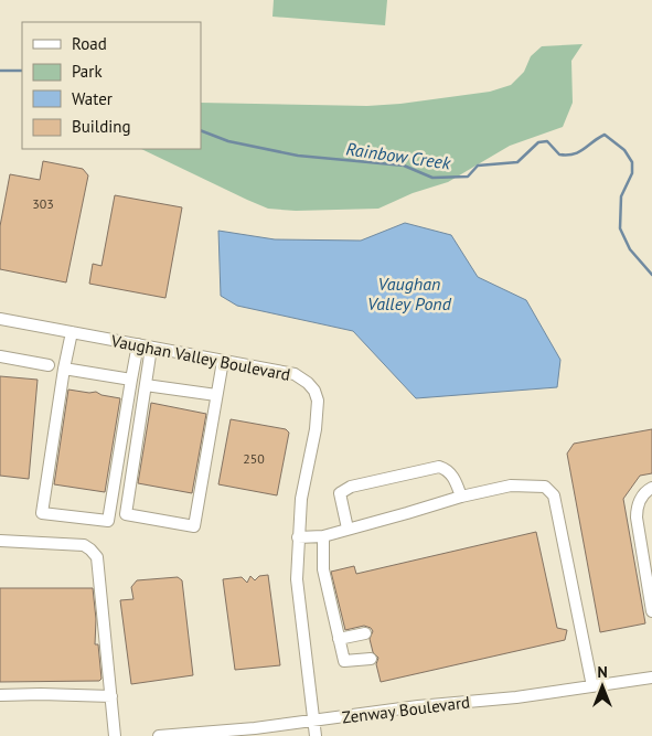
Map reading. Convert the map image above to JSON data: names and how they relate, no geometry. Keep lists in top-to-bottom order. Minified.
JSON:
{"streets":{"street":["Vaughan Valley Boulevard","Zenway Boulevard"]},"crossings":[["Vaughan Valley Boulevard","Zenway Boulevard"]],"water":["Rainbow Creek","Vaughan Valley Pond"],"house_numbers":["303","250"],"legend":["Road","Park","Water","Building"],"north":"top"}
